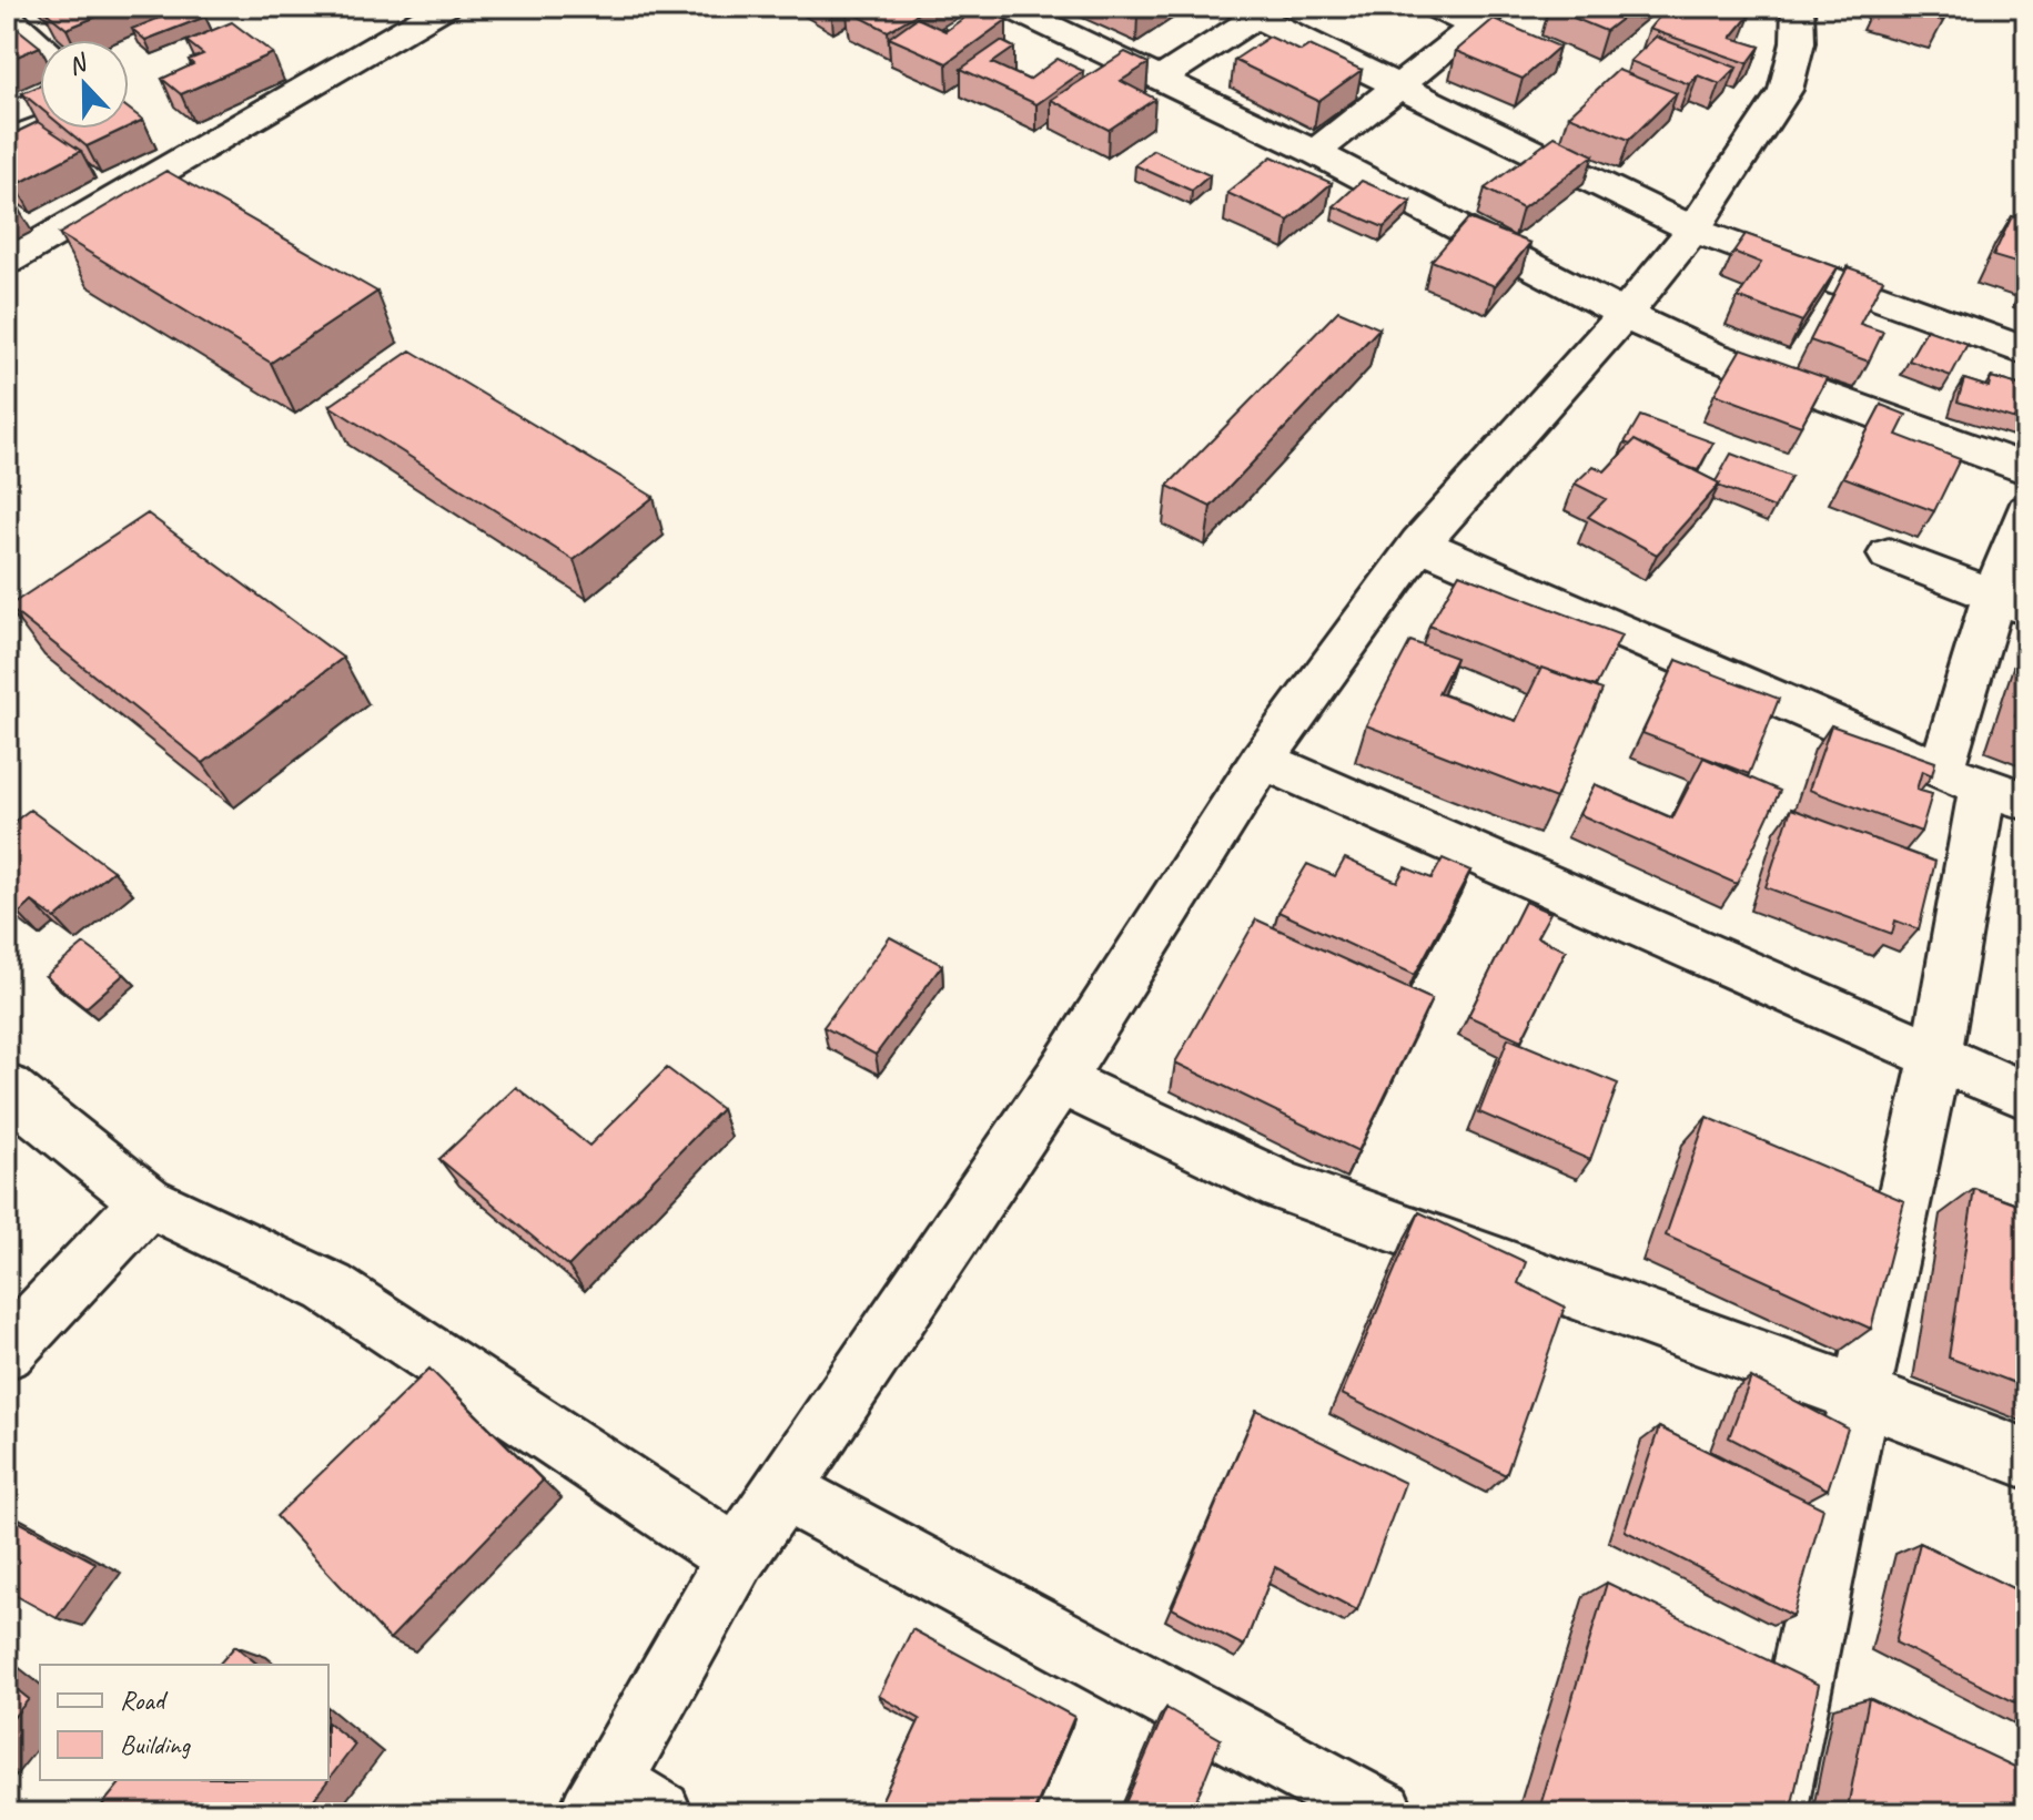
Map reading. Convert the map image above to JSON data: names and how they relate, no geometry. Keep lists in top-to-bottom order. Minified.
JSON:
{"legend":["Road","Building"],"north":"top"}
